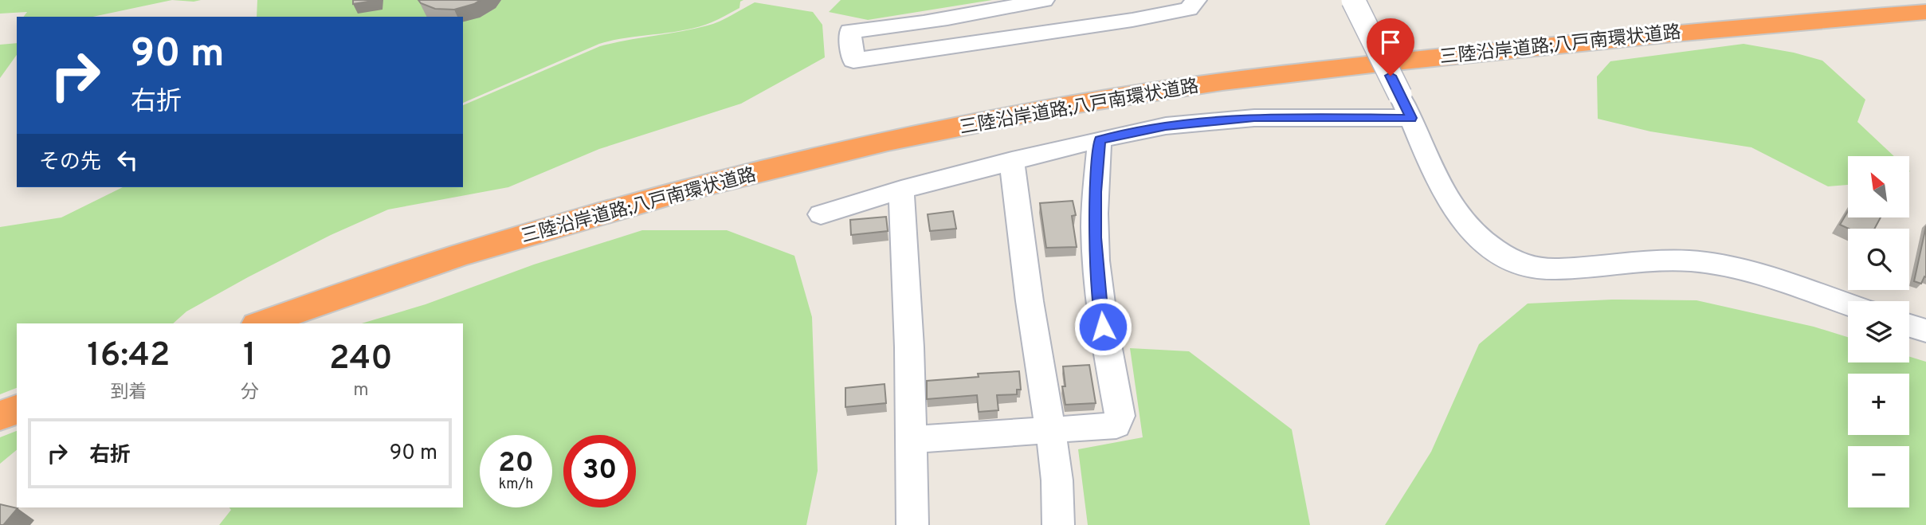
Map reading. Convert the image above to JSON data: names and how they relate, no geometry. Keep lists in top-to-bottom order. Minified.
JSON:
{"streets":{"highway":["三陸沿岸道路;八戸南環状道路"]},"north":"top left","page":{"turn":["90 m","右折"],"then":"その先","map_buttons":["+","−"],"eta":["16:42","到着","1","分","240","m"],"list":[{"name":"右折","value":"90 m"}],"speed":"20 km/h","limit":"30"}}
